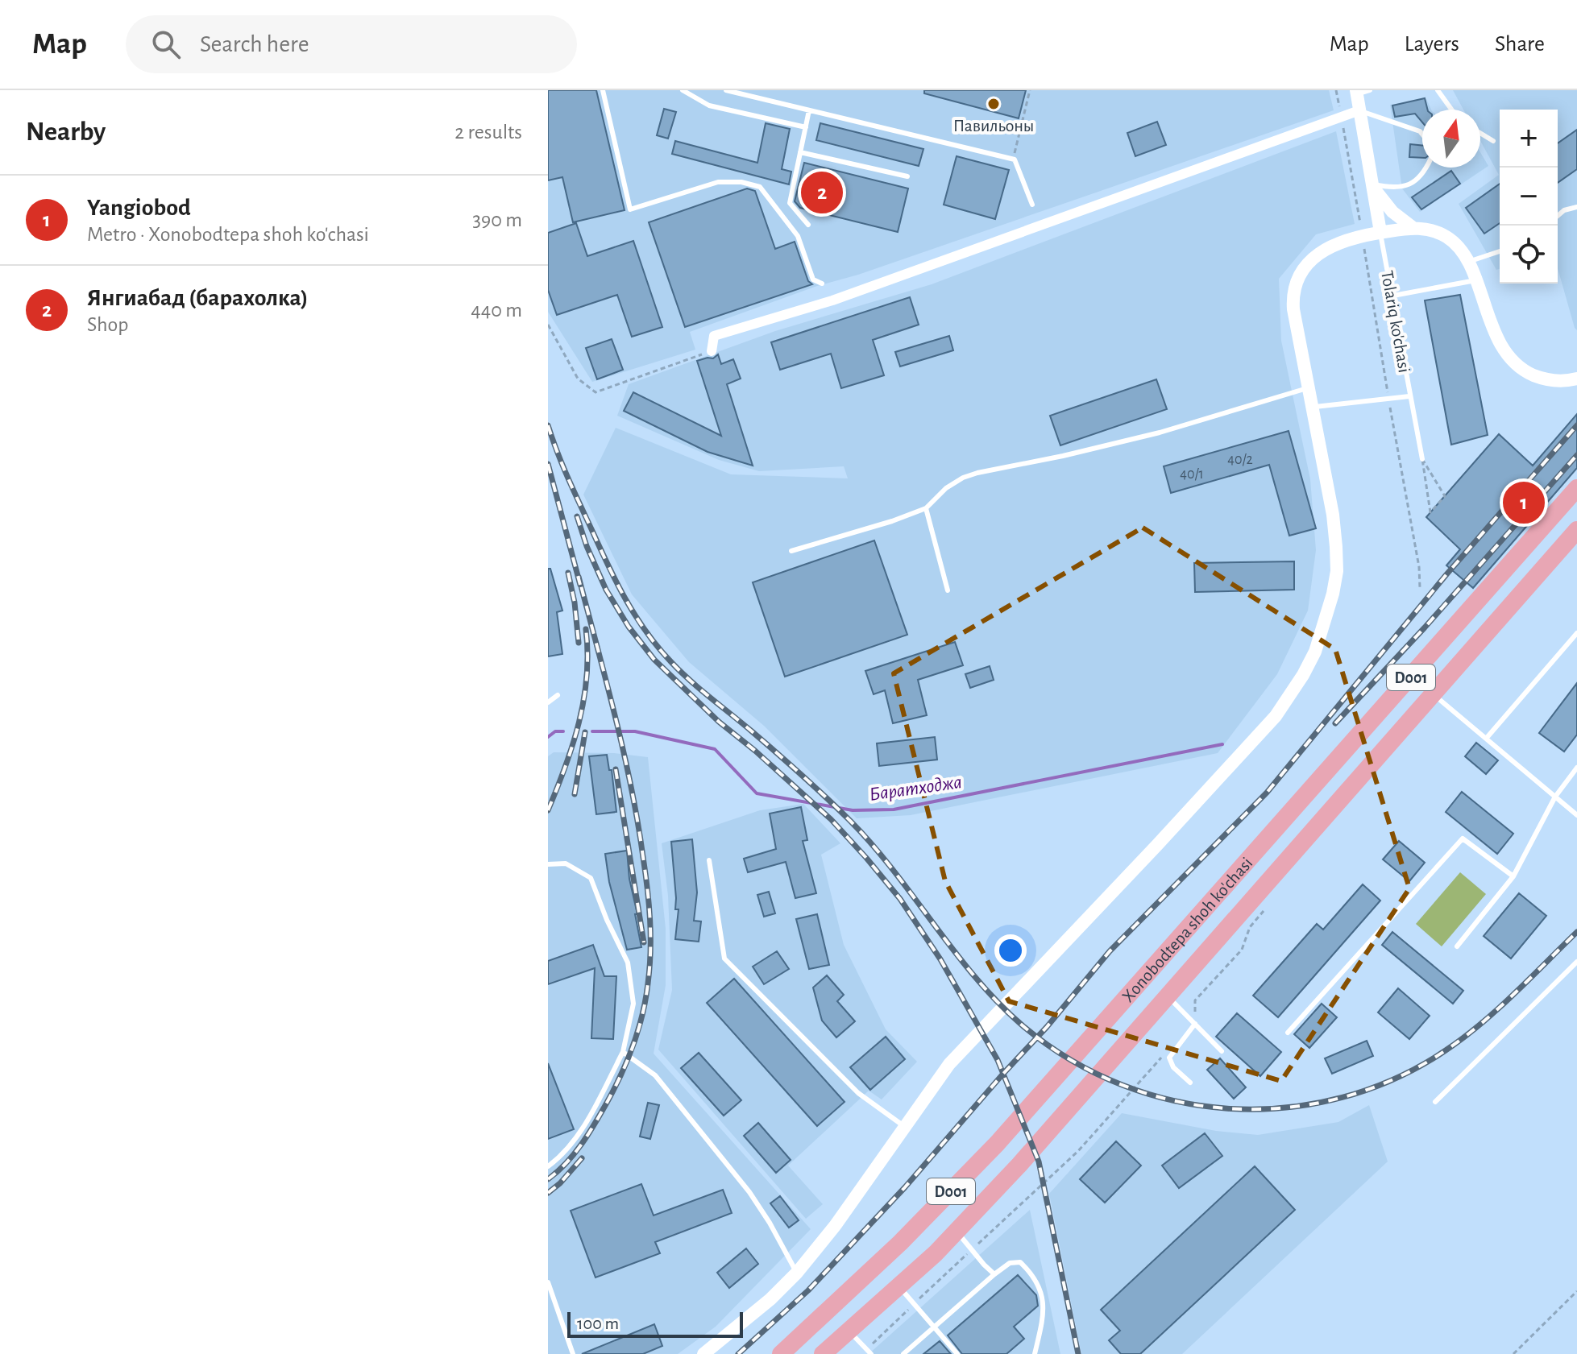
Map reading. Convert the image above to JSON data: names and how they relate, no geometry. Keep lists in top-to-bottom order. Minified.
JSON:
{"streets":{"highway":["D001","Xonobodtepa shoh ko'chasi"],"street":["Tolariq ko'chasi"]},"water":["Баратходжа"],"places":["Павильоны"],"house_numbers":["40/2","40/1"],"scale_bar":"100 m","north":"top","page":{"header":"Map","search":"Search here","nav":["Map","Layers","Share"],"heading":["Nearby","2 results"],"map_buttons":["+","−"],"pins":["2","1"],"list":[{"mark":"1","name":"Yangiobod","note":"Metro · Xonobodtepa shoh ko'chasi","value":"390 m"},{"mark":"2","name":"Янгиабад (барахолка)","note":"Shop","value":"440 m"}],"scale":"100 m"}}
